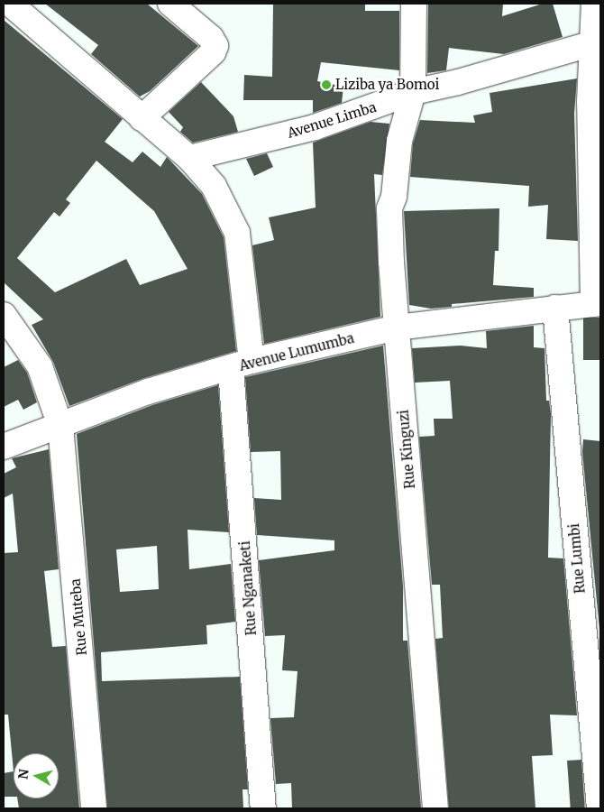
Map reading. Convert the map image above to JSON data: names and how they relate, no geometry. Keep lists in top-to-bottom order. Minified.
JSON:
{"streets":{"street":["Avenue Limba","Avenue Lumumba","Rue Kinguzi","Rue Lumbi","Rue Nganaketi","Rue Muteba"]},"crossings":[["Avenue Limba","Rue Kinguzi"],["Avenue Lumumba","Rue Kinguzi"],["Avenue Lumumba","Rue Lumbi"],["Avenue Lumumba","Rue Nganaketi"],["Avenue Lumumba","Rue Muteba"]],"places":["Liziba ya Bomoi"],"north":"left"}
